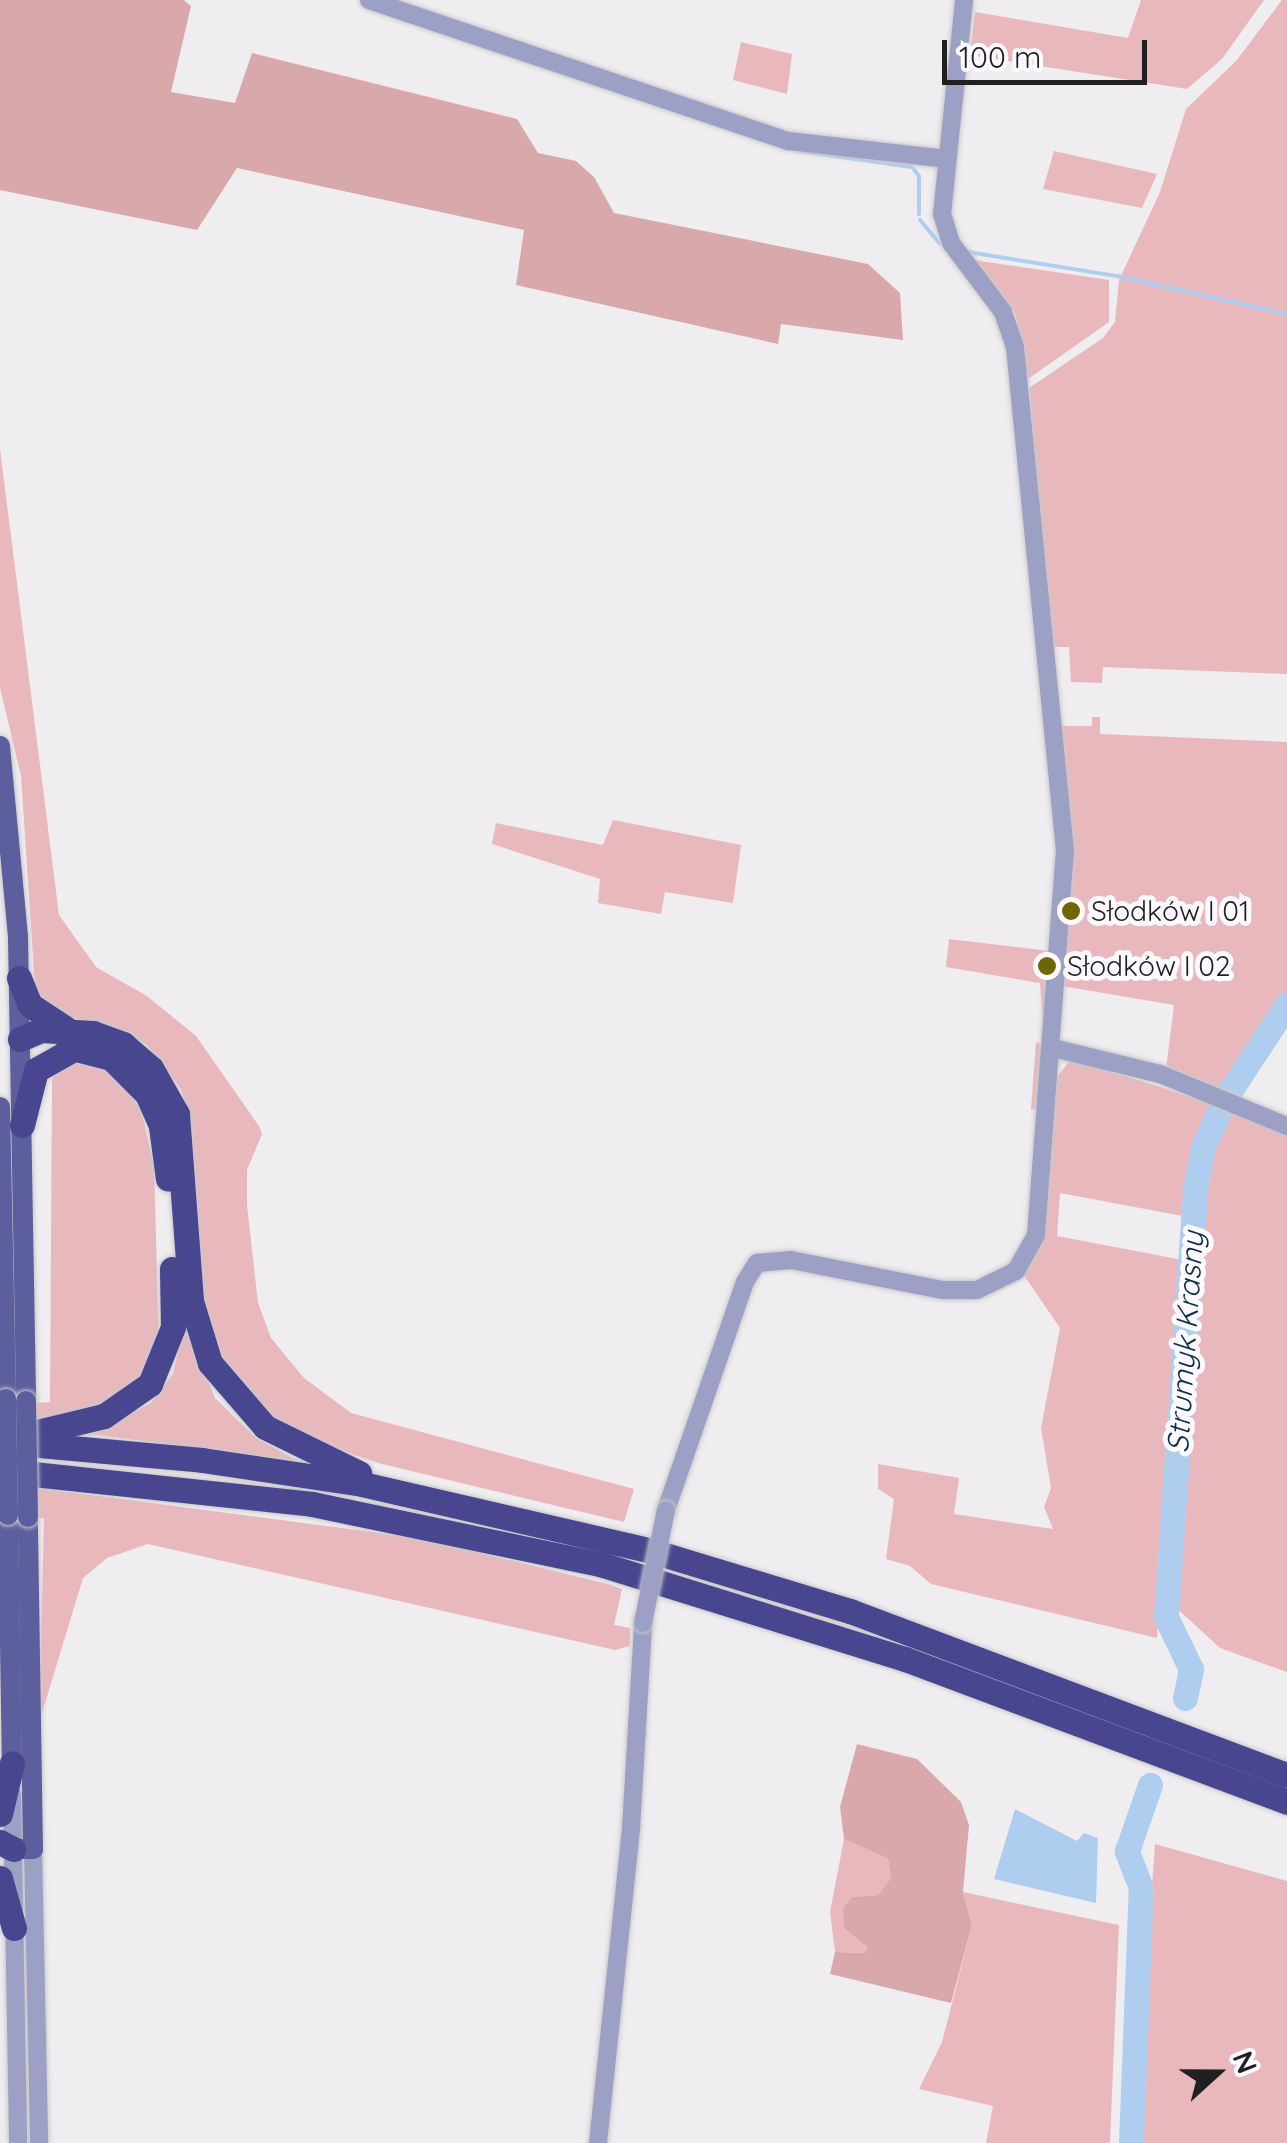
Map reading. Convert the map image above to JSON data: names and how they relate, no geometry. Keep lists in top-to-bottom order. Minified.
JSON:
{"water":["Strumyk Krasny"],"places":["Słodków I 01","Słodków I 02"],"scale_bar":"100 m","north":"right"}
